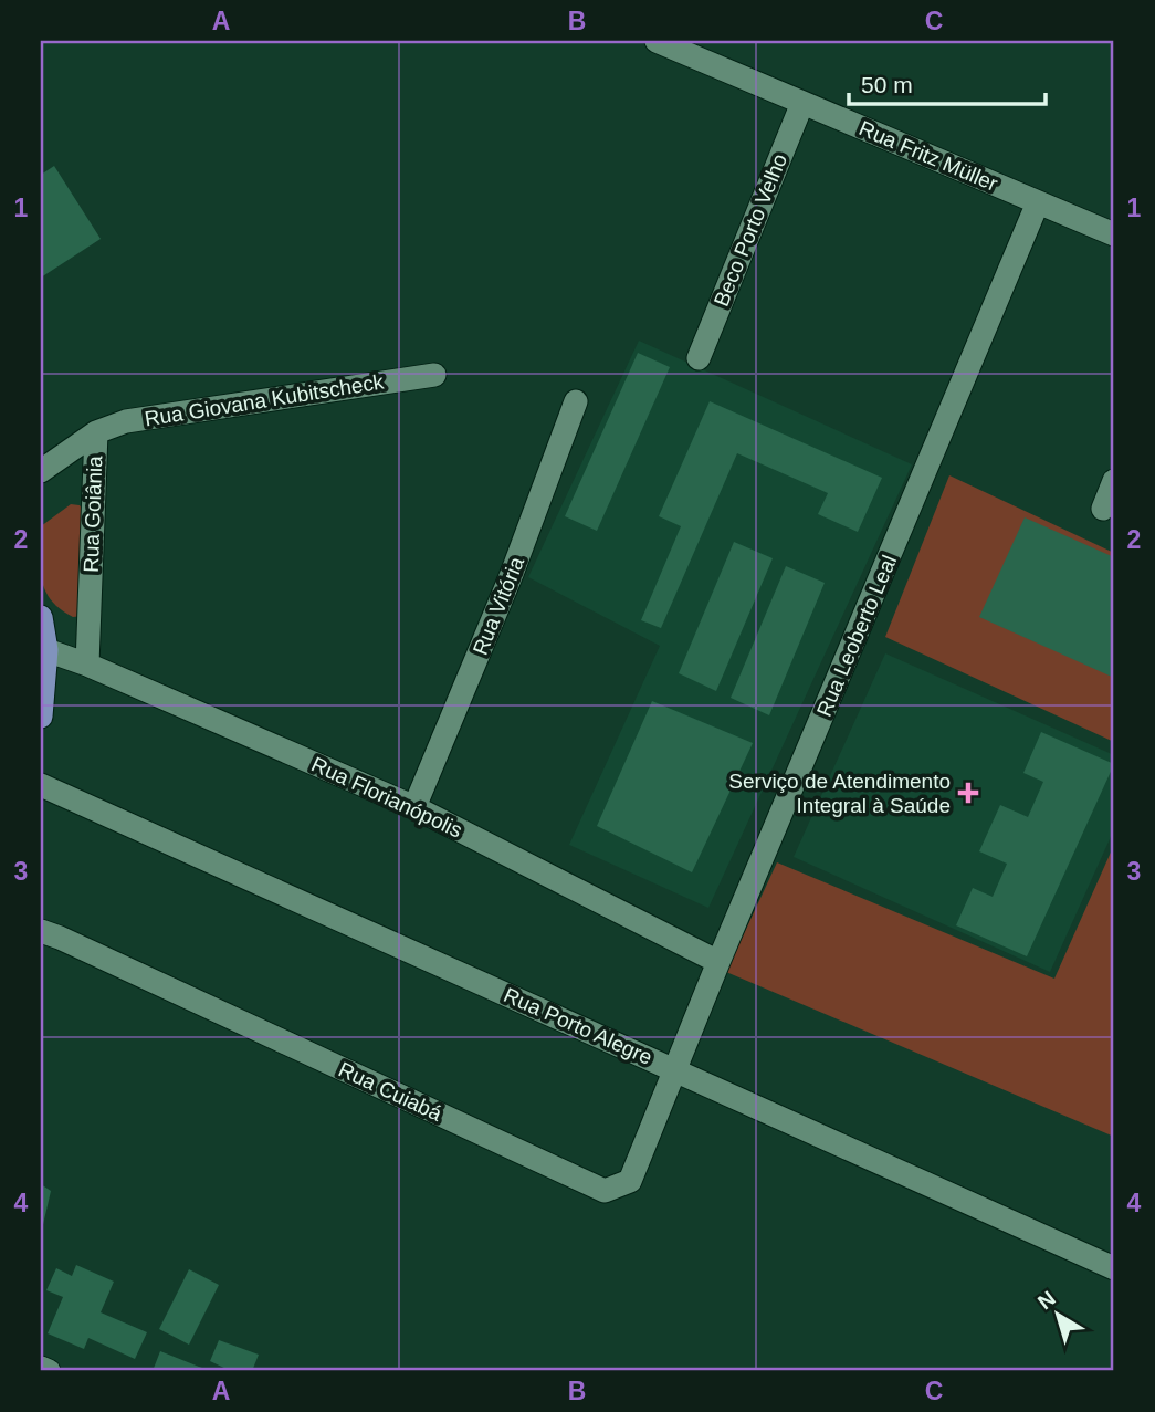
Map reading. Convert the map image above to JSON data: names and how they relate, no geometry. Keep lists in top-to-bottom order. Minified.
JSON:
{"streets":{"street":["Rua Fritz Müller","Beco Porto Velho","Rua Giovana Kubitscheck","Rua Goiânia","Rua Vitória","Rua Leoberto Leal","Rua Florianópolis","Rua Porto Alegre","Rua Cuiabá"]},"crossings":[["Rua Fritz Müller","Beco Porto Velho"],["Rua Fritz Müller","Rua Leoberto Leal"],["Rua Giovana Kubitscheck","Rua Goiânia"],["Rua Goiânia","Rua Florianópolis"],["Rua Vitória","Rua Florianópolis"],["Rua Leoberto Leal","Rua Florianópolis"],["Rua Leoberto Leal","Rua Porto Alegre"],["Rua Leoberto Leal","Rua Cuiabá"],["Rua Porto Alegre","Rua Cuiabá"]],"places":{"health":["Serviço de Atendimento Integral à Saúde"]},"scale_bar":"50 m","north":"top left","grid":{"columns":["A","B","C"],"rows":["1","2","3","4"]}}
